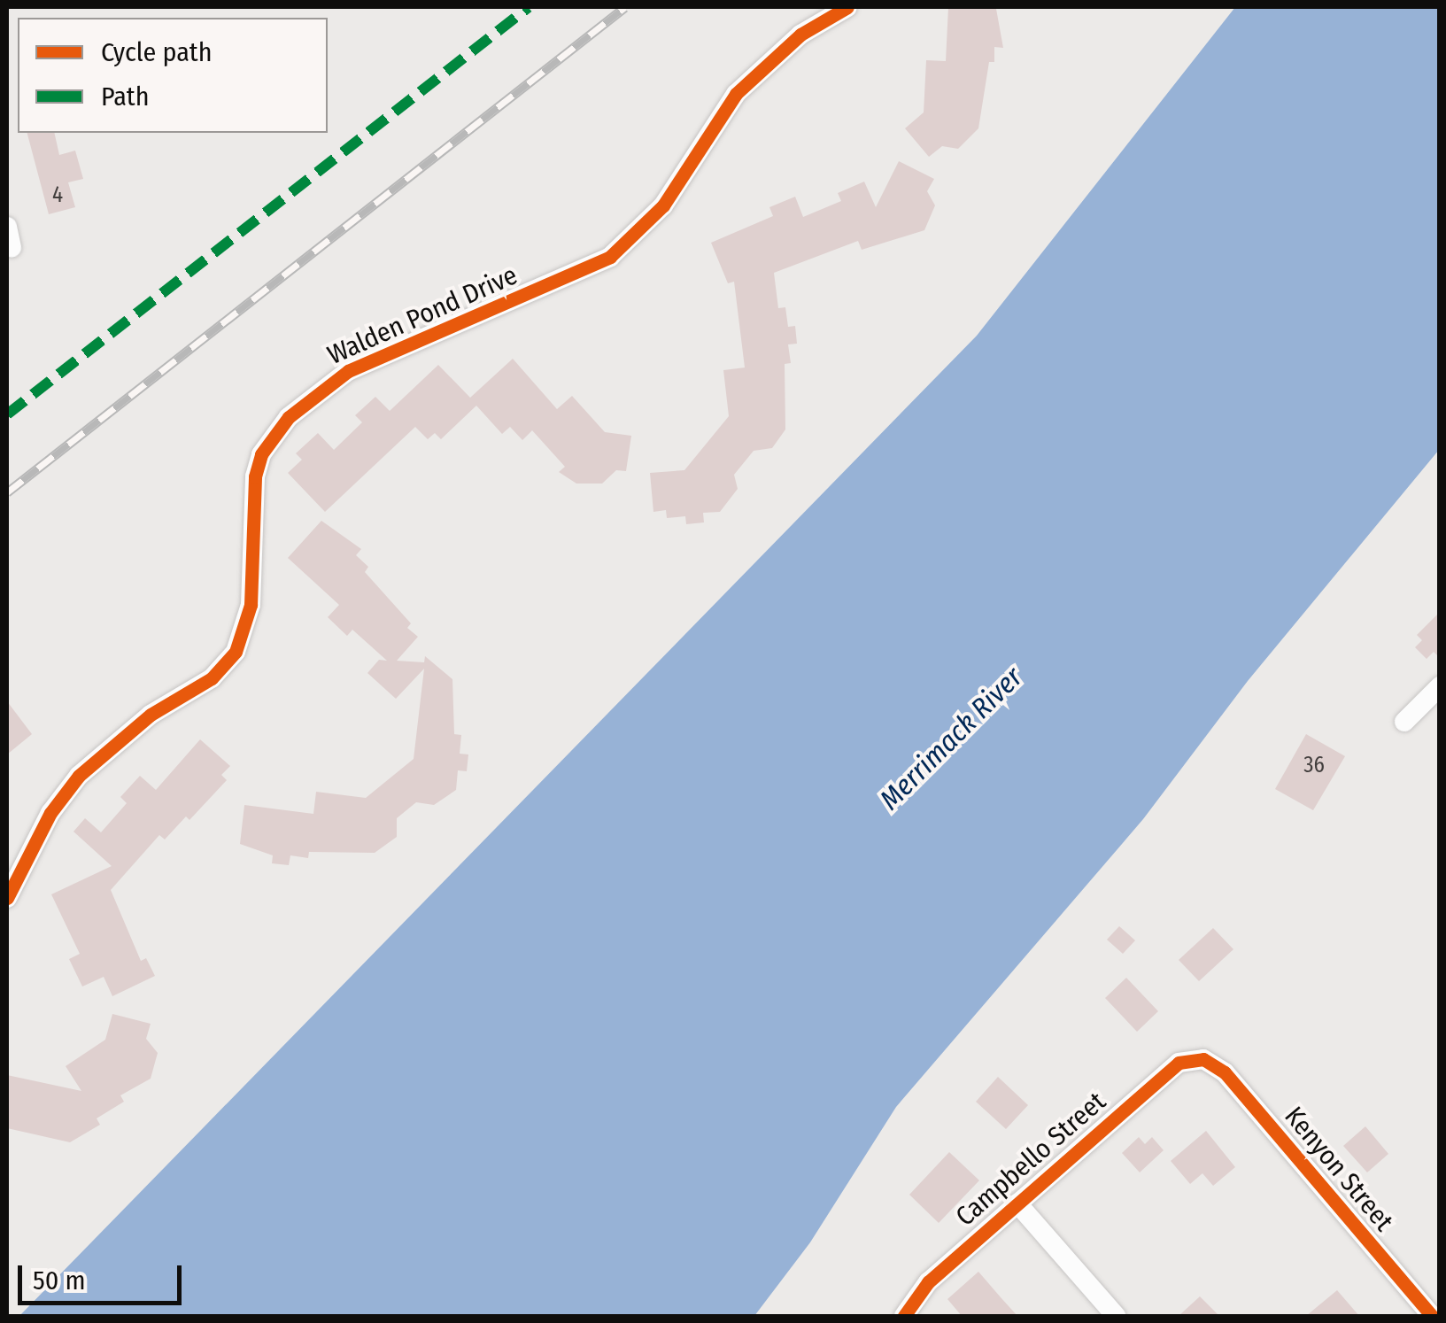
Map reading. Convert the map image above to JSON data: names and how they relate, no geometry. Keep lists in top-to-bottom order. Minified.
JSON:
{"streets":{"street":["Walden Pond Drive","Campbello Street","Kenyon Street"]},"crossings":[["Campbello Street","Kenyon Street"]],"water":["Merrimack River"],"house_numbers":["4","36"],"legend":["Cycle path","Path"],"scale_bar":"50 m"}
